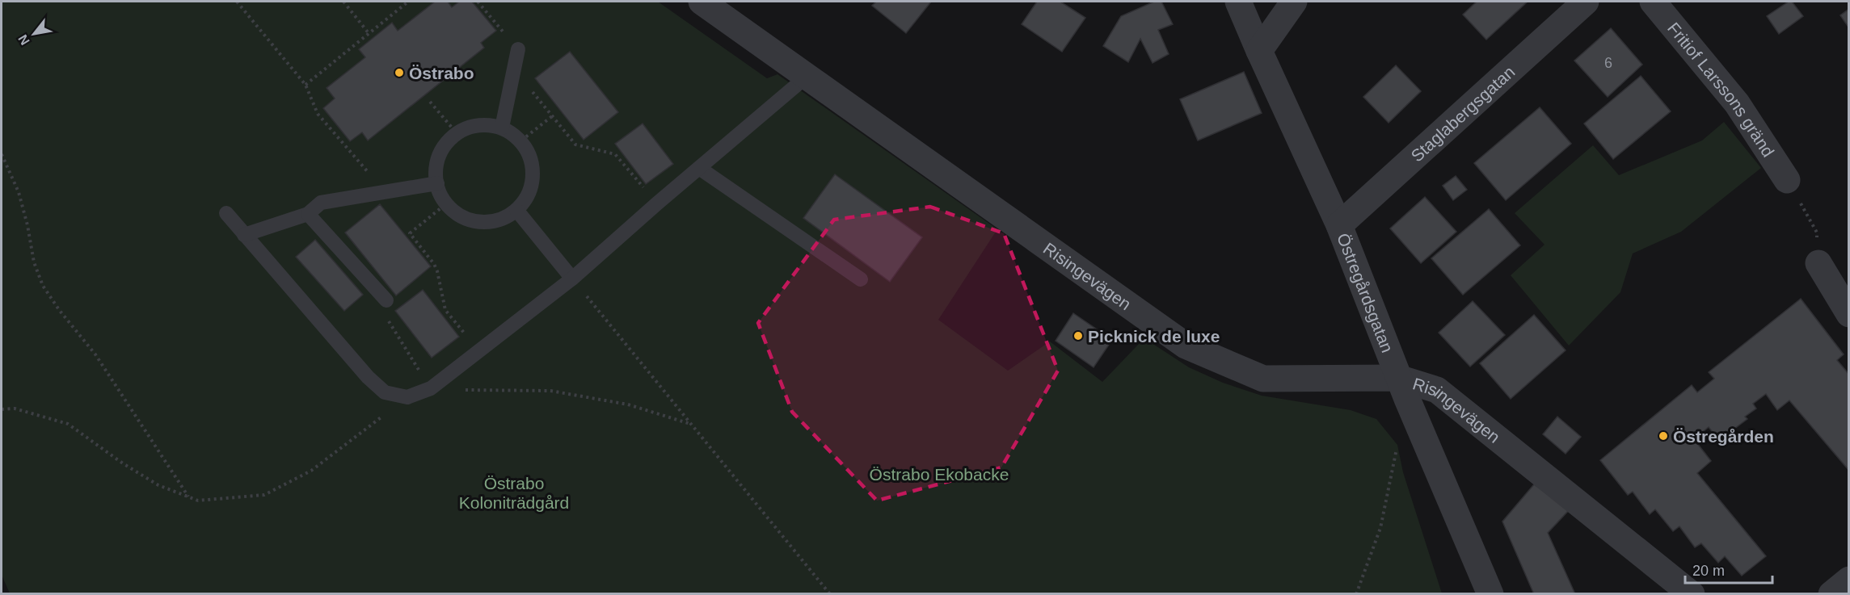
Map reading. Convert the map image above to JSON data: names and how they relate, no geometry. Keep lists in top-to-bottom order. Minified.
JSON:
{"streets":{"street":["Fritiof Larssons gränd","Staglabergsgatan","Risingevägen","Östregårdsgatan"]},"crossings":[["Staglabergsgatan","Östregårdsgatan"],["Risingevägen","Östregårdsgatan"]],"parks":["Östrabo Ekobacke","Östrabo Koloniträdgård"],"places":["Östrabo","Picknick de luxe","Östregården"],"house_numbers":["6"],"scale_bar":"20 m","north":"bottom left"}
